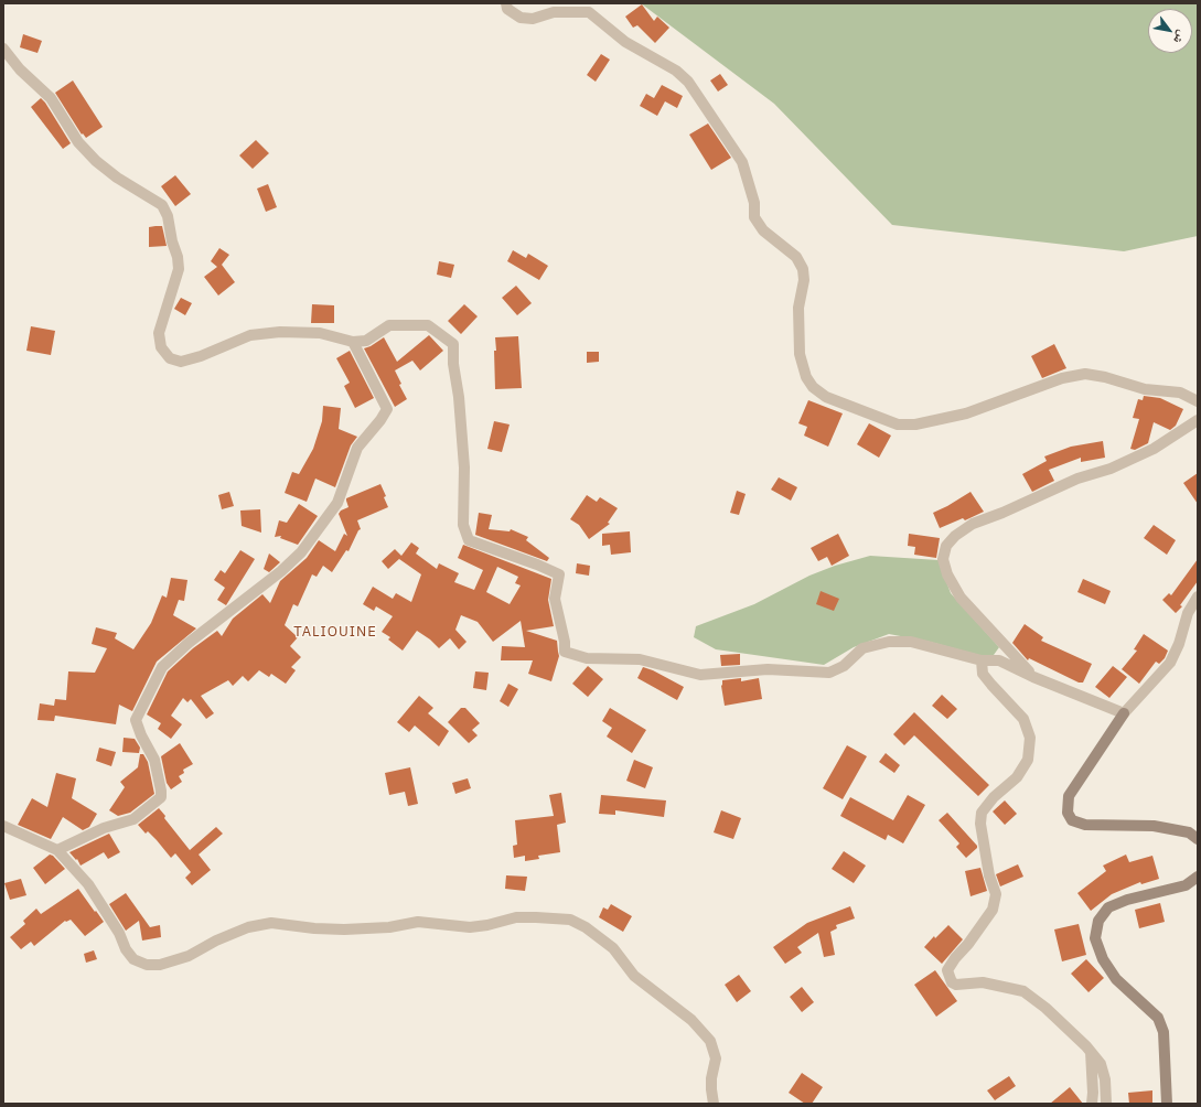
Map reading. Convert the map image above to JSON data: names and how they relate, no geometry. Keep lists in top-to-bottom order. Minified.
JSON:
{"districts":["TALIOUINE"],"north":"bottom right"}
